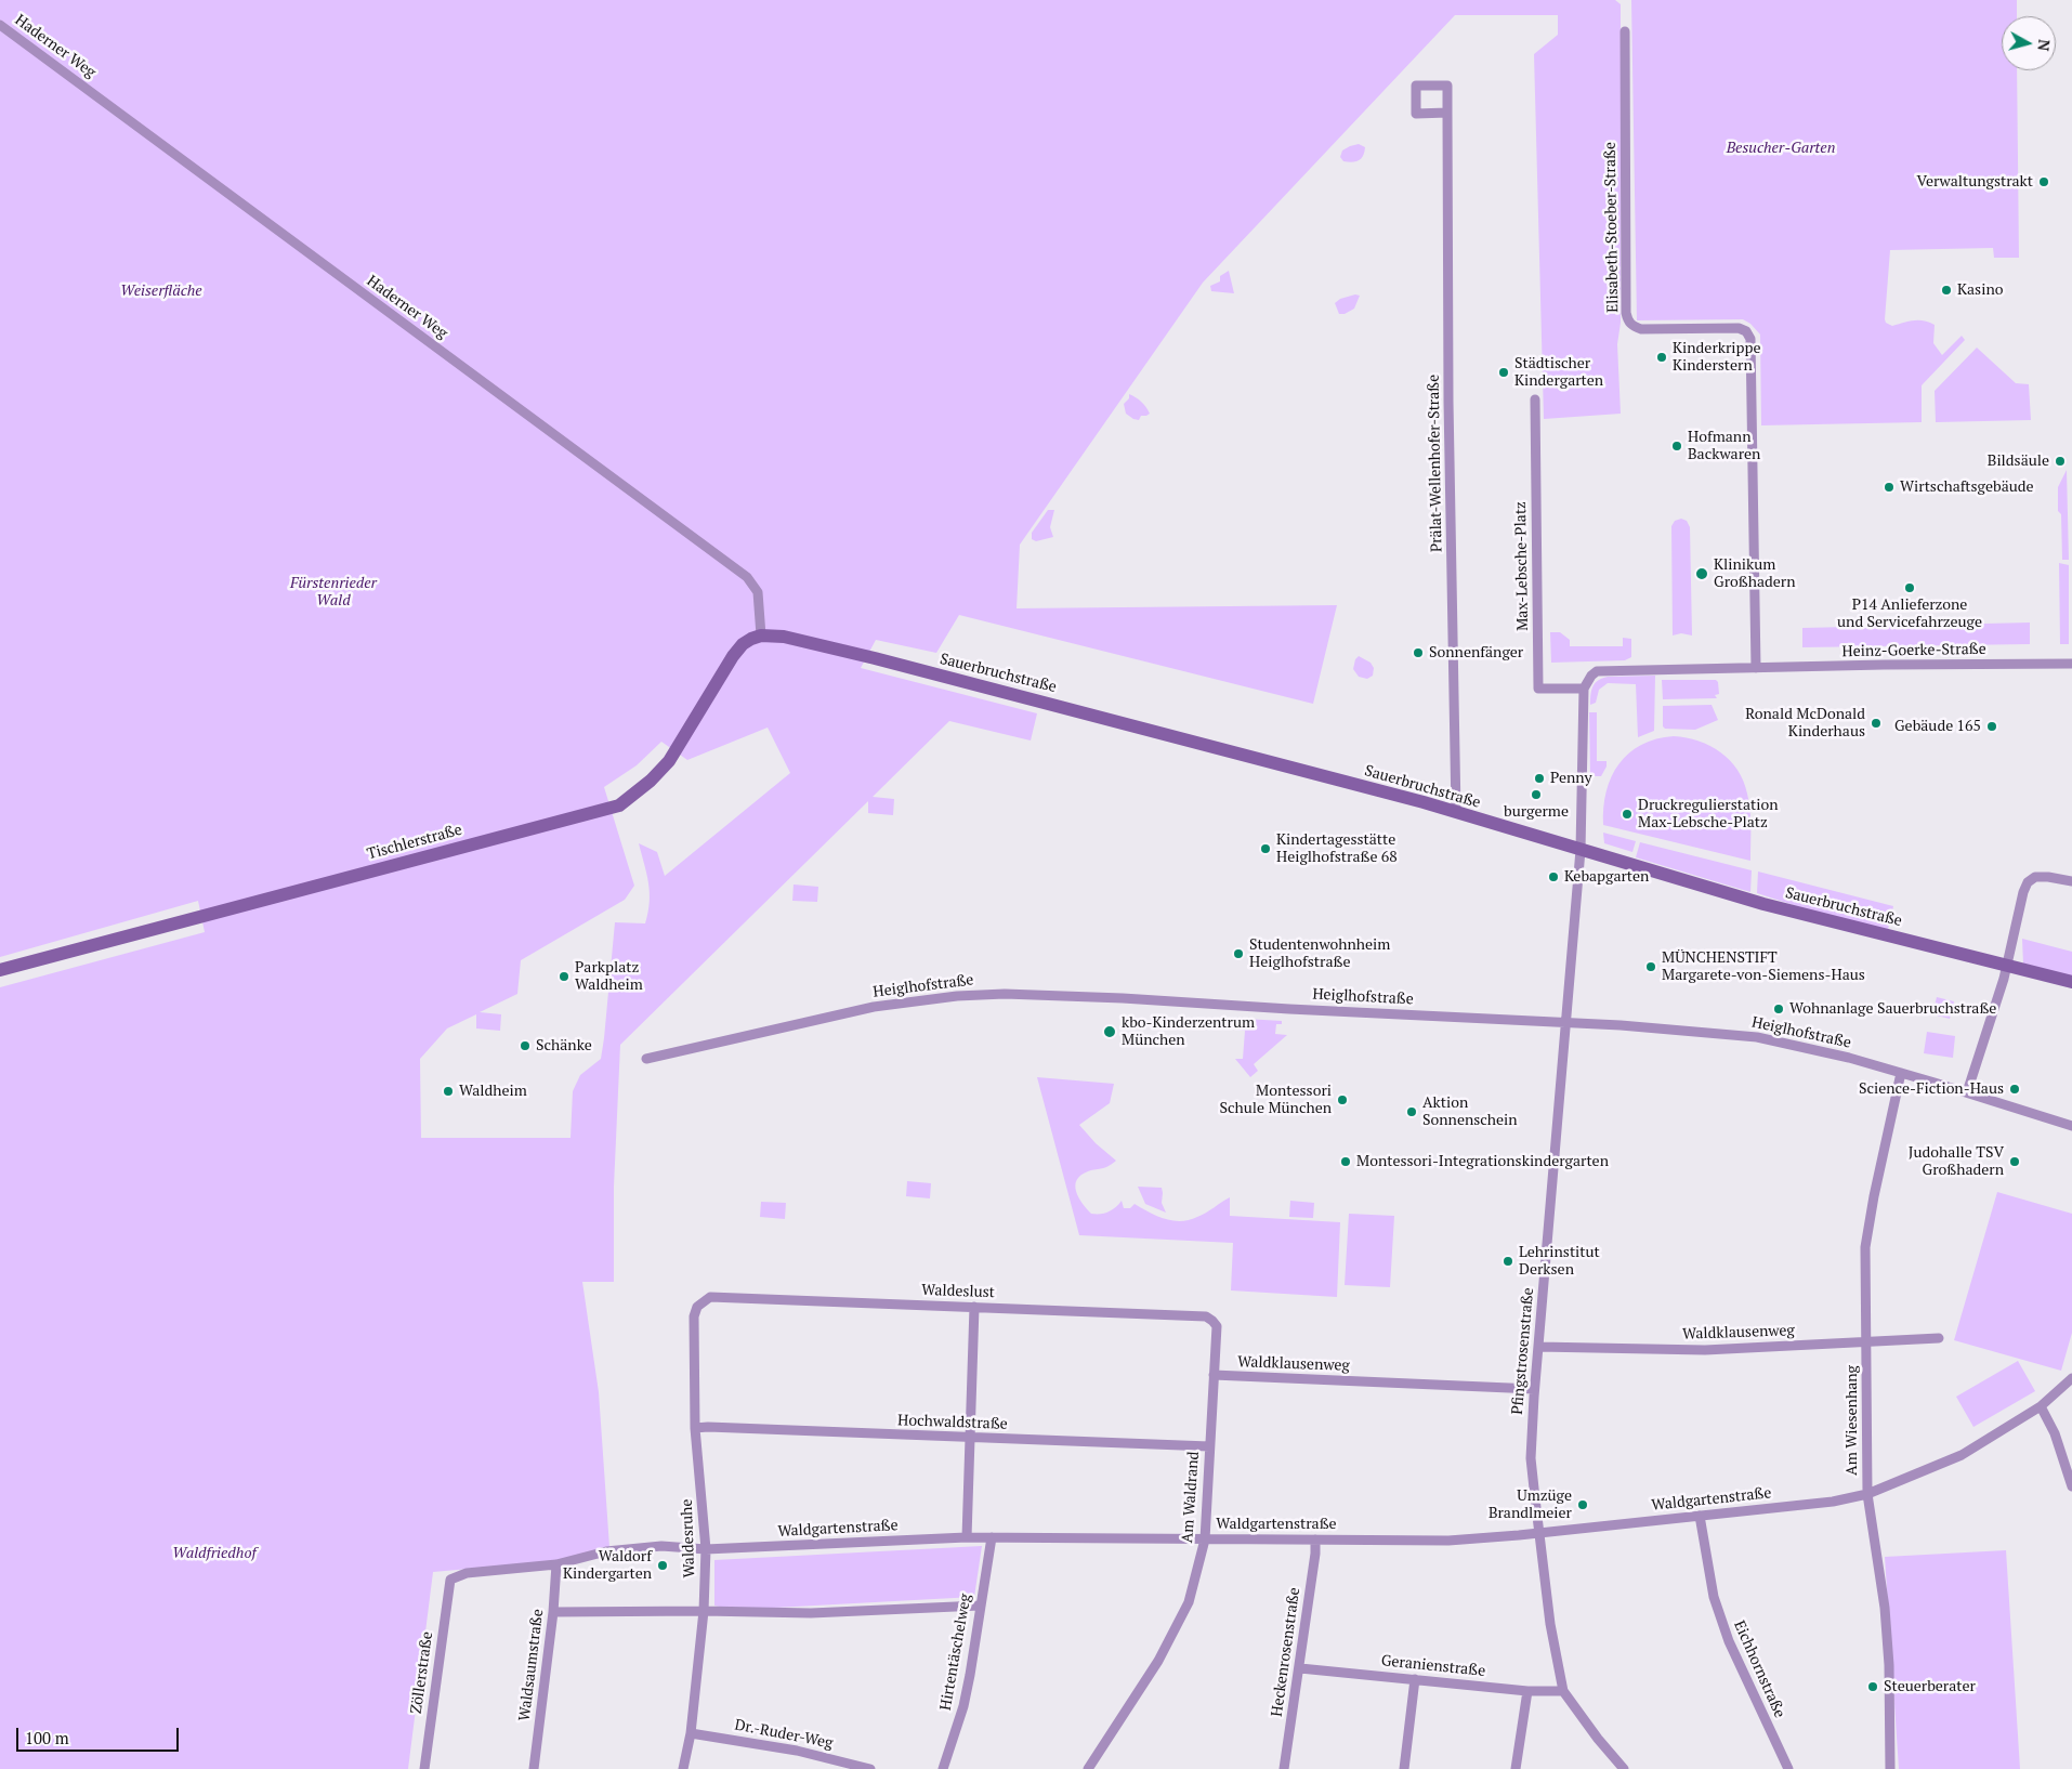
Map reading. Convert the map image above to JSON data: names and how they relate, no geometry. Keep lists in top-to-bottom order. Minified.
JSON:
{"streets":{"street":["Haderner Weg","Elisabeth-Stoeber-Straße","Prälat-Wellenhofer-Straße","Max-Lebsche-Platz","Heinz-Goerke-Straße","Sauerbruchstraße","Tischlerstraße","Heiglhofstraße","Waldeslust","Waldklausenweg","Pfingstrosenstraße","Am Wiesenhang","Hochwaldstraße","Am Waldrand","Waldgartenstraße","Waldesruhe","Hirtentäschelweg","Heckenrosenstraße","Waldsaumstraße","Geranienstraße","Eichhornstraße","Zöllerstraße","Dr.-Ruder-Weg"]},"crossings":[["Haderner Weg","Sauerbruchstraße"],["Haderner Weg","Tischlerstraße"],["Elisabeth-Stoeber-Straße","Heinz-Goerke-Straße"],["Prälat-Wellenhofer-Straße","Sauerbruchstraße"],["Sauerbruchstraße","Tischlerstraße"],["Sauerbruchstraße","Pfingstrosenstraße"],["Heiglhofstraße","Pfingstrosenstraße"],["Heiglhofstraße","Am Wiesenhang"],["Waldeslust","Am Waldrand"],["Waldeslust","Waldesruhe"],["Waldklausenweg","Pfingstrosenstraße"],["Waldklausenweg","Am Wiesenhang"],["Waldklausenweg","Am Waldrand"],["Pfingstrosenstraße","Waldgartenstraße"],["Pfingstrosenstraße","Geranienstraße"],["Am Wiesenhang","Waldgartenstraße"],["Hochwaldstraße","Am Waldrand"],["Hochwaldstraße","Waldesruhe"],["Am Waldrand","Waldgartenstraße"],["Waldgartenstraße","Waldesruhe"],["Waldgartenstraße","Hirtentäschelweg"],["Waldgartenstraße","Heckenrosenstraße"],["Waldgartenstraße","Waldsaumstraße"],["Waldgartenstraße","Eichhornstraße"],["Waldgartenstraße","Zöllerstraße"],["Waldesruhe","Dr.-Ruder-Weg"],["Heckenrosenstraße","Geranienstraße"]],"parks":["Besucher-Garten","Weiserfläche","Fürstenrieder Wald","Waldfriedhof"],"places":["Verwaltungstrakt","Kasino","Kinderkrippe Kinderstern","Städtischer Kindergarten","Hofmann Backwaren","Bildsäule","Wirtschaftsgebäude","Klinikum Großhadern","P14 Anlieferzone und Servicefahrzeuge","Sonnenfänger","Ronald McDonald Kinderhaus","Gebäude 165","Penny","burgerme","Druckregulierstation Max-Lebsche-Platz","Kindertagesstätte Heiglhofstraße 68","Kebapgarten","Studentenwohnheim Heiglhofstraße","MÜNCHENSTIFT Margarete-von-Siemens-Haus","Parkplatz Waldheim","Wohnanlage Sauerbruchstraße","kbo-Kinderzentrum München","Schänke","Science-Fiction-Haus","Waldheim","Montessori Schule München","Aktion Sonnenschein","Montessori-Integrationskindergarten","Judohalle TSV Großhadern","Lehrinstitut Derksen","Umzüge Brandlmeier","Waldorf Kindergarten","Steuerberater"],"scale_bar":"100 m","north":"right"}
